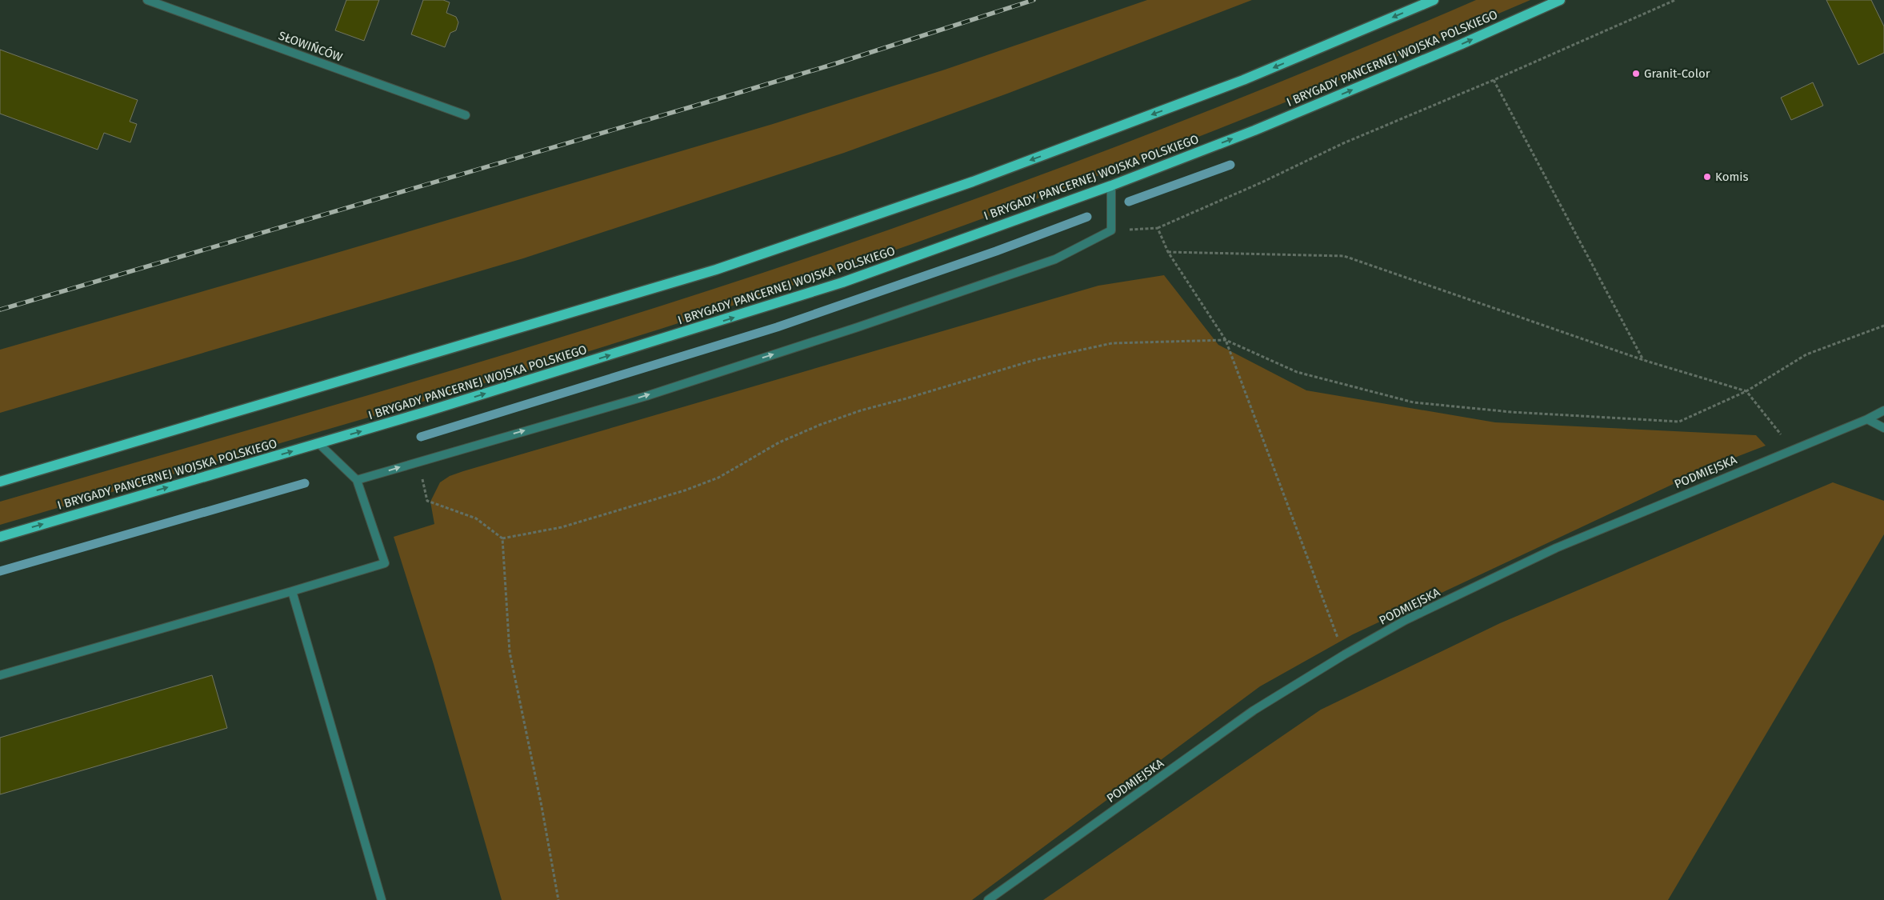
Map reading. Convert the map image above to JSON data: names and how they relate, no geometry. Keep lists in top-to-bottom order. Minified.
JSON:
{"streets":{"main road":["I BRYGADY PANCERNEJ WOJSKA POLSKIEGO"],"street":["SŁOWIŃCÓW","PODMIEJSKA"]},"places":["Granit-Color","Komis"]}
